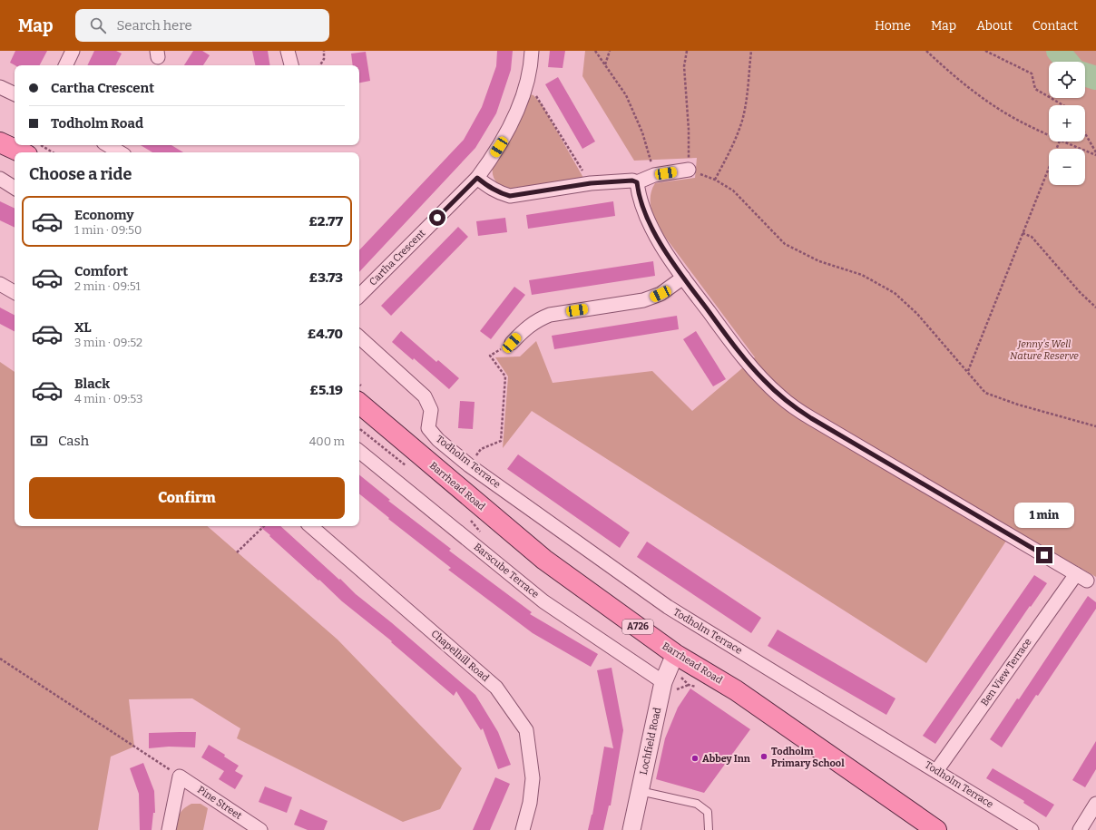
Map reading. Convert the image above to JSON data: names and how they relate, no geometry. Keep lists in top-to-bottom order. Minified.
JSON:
{"streets":{"main road":["Barrhead Road","A726"],"street":["Cartha Crescent","Todholm Terrace","Barscube Terrace","Chapelhill Road","Ben View Terrace","Lochfield Road","Pine Street"]},"crossings":[["Todholm Terrace","Ben View Terrace"],["Barrhead Road","Lochfield Road"],["Barscube Terrace","Lochfield Road"]],"parks":["Jenny's Well Nature Reserve"],"places":["Todholm Primary School","Abbey Inn"],"page":{"header":"Map","search":"Search here","nav":["Home","Map","About","Contact"],"map_buttons":["+","−"],"banner":["Cartha Crescent","Todholm Road"],"heading":"Choose a ride","list":[{"name":"Economy","note":"1 min · 09:50","value":"£2.77"},{"name":"Comfort","note":"2 min · 09:51","value":"£3.73"},{"name":"XL","note":"3 min · 09:52","value":"£4.70"},{"name":"Black","note":"4 min · 09:53","value":"£5.19"}],"pay":["Cash","400 m"],"buttons":"Confirm","bubble":"1 min"}}
